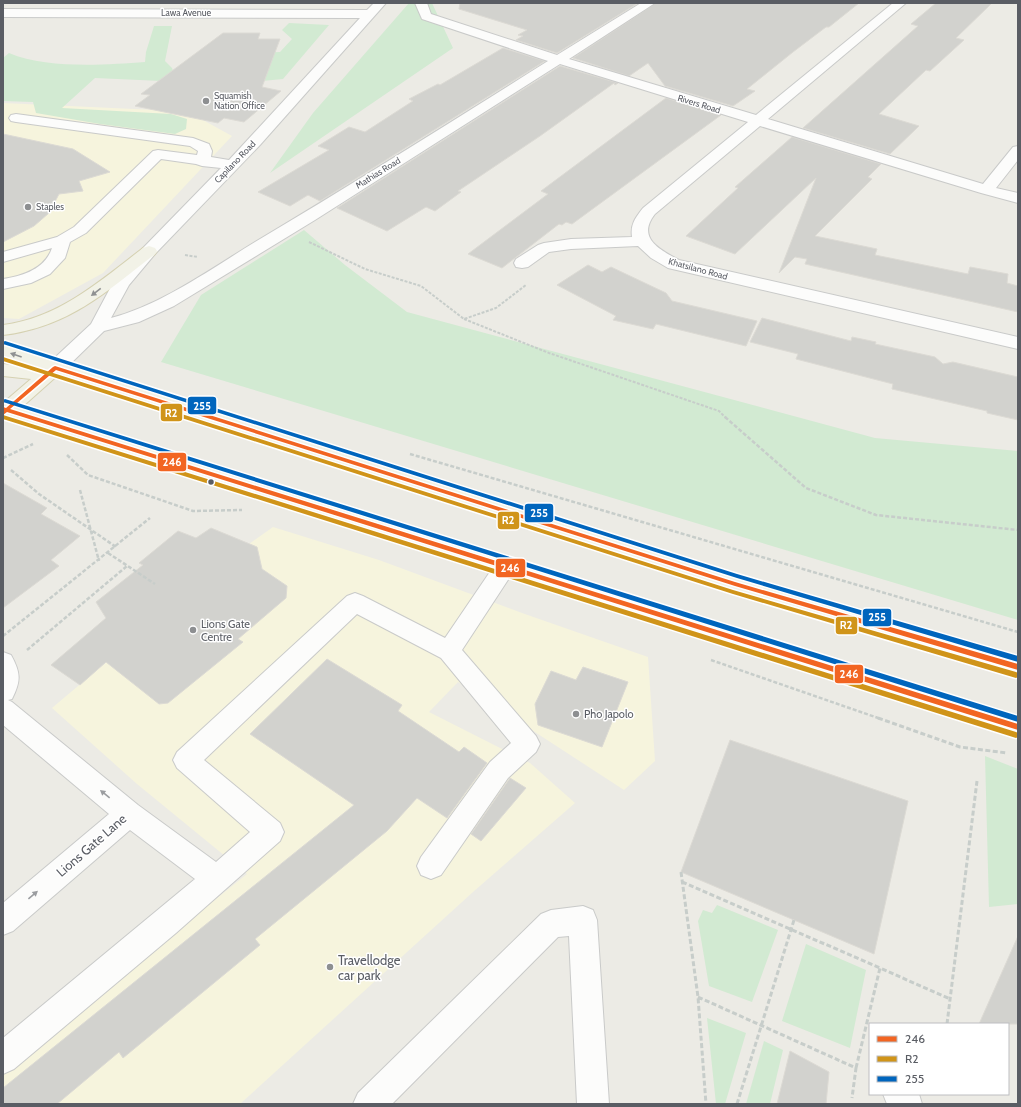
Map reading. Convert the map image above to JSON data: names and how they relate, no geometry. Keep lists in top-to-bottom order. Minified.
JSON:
{"streets":{"street":["Lawa Avenue","Rivers Road","Capilano Road","Mathias Road","Khatsilano Road","Lions Gate Lane"]},"crossings":[["Lawa Avenue","Capilano Road"],["Rivers Road","Mathias Road"],["Capilano Road","Mathias Road"]],"places":["Squamish Nation Office","Staples","Lions Gate Centre","Pho Japolo","Travellodge car park"],"lines":["transit line 255","transit line R2","transit line 246"],"legend":["246","R2","255"]}
